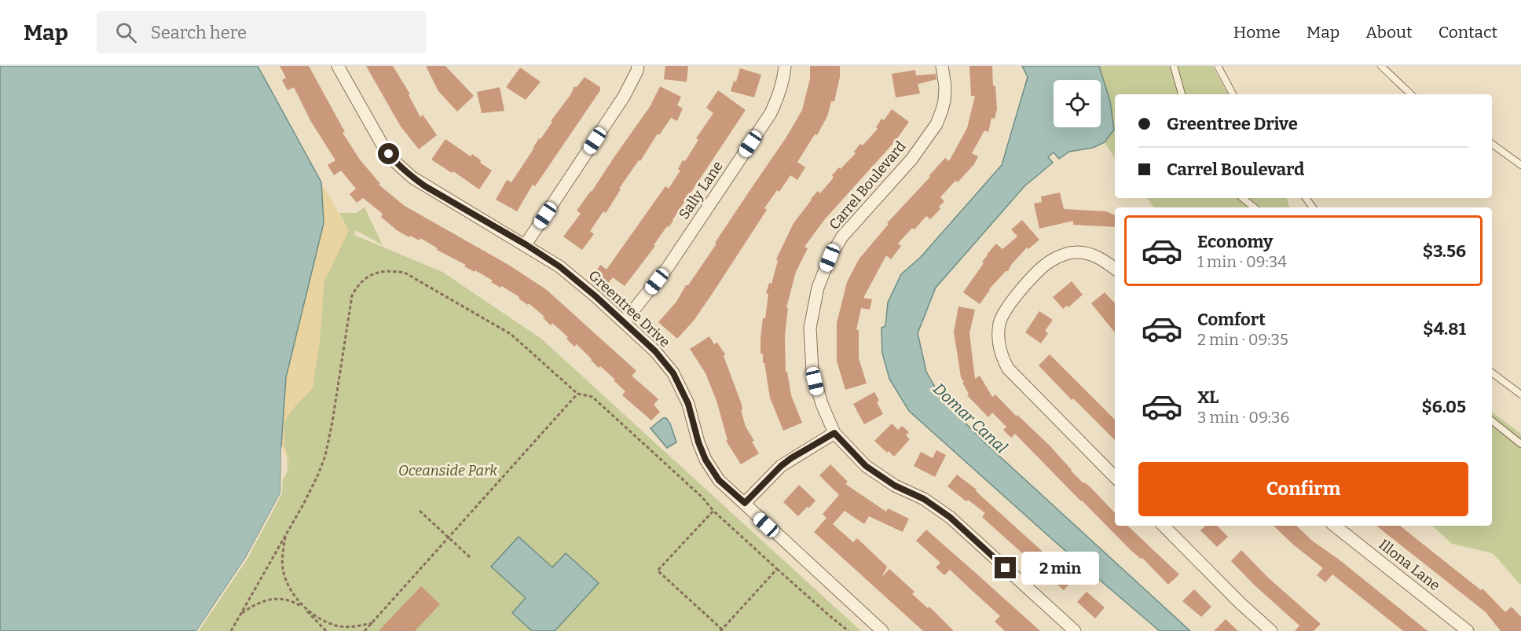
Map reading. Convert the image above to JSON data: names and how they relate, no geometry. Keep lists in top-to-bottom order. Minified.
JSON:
{"streets":{"street":["Carrel Boulevard","Sally Lane","Greentree Drive","Illona Lane"]},"crossings":[["Sally Lane","Greentree Drive"]],"water":["Domar Canal"],"parks":["Oceanside Park"],"page":{"header":"Map","search":"Search here","nav":["Home","Map","About","Contact"],"banner":["Greentree Drive","Carrel Boulevard"],"list":[{"name":"Economy","note":"1 min · 09:34","value":"$3.56"},{"name":"Comfort","note":"2 min · 09:35","value":"$4.81"},{"name":"XL","note":"3 min · 09:36","value":"$6.05"}],"buttons":"Confirm","bubble":"2 min"}}
